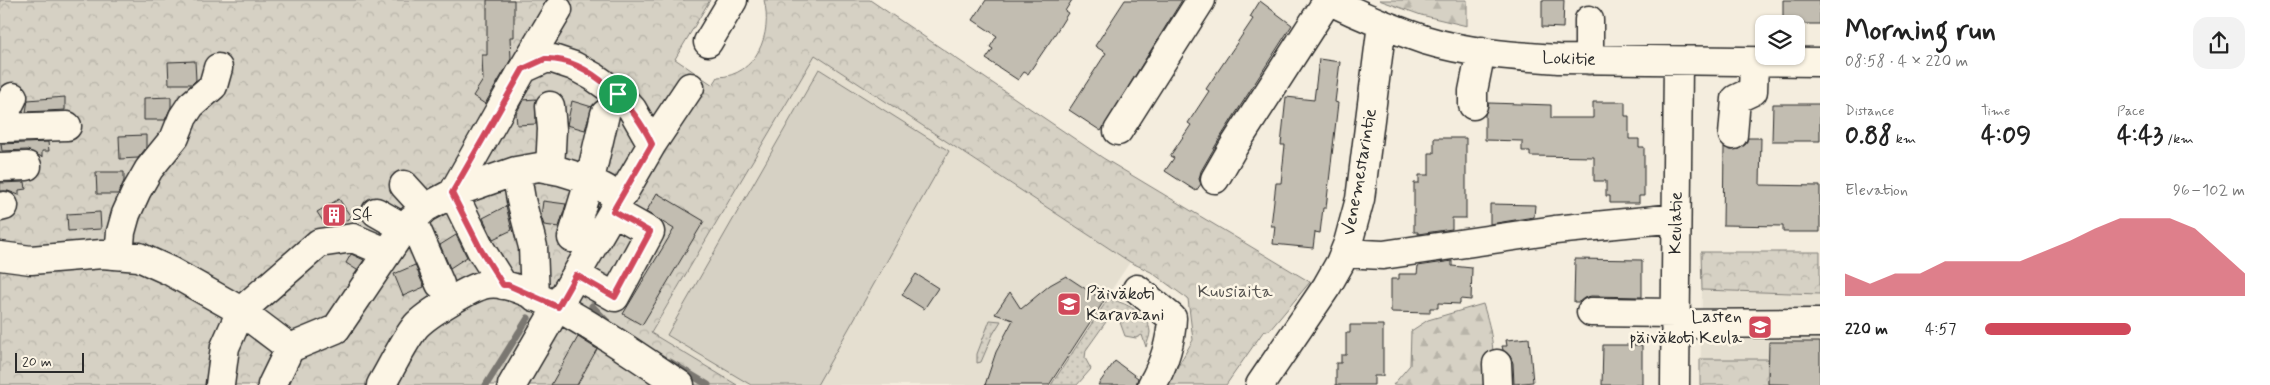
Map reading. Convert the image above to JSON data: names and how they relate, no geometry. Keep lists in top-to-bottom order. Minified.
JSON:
{"streets":{"street":["Lokitie","Venemestarintie","Keulatie"]},"crossings":[["Lokitie","Venemestarintie"],["Lokitie","Keulatie"]],"parks":["Kuusiaita"],"places":{"building":["S4"],"school or university":["Päiväkoti Karavaani","Lasten päiväkoti Keula"]},"scale_bar":"20 m","page":{"heading":["Morning run","08:58 · 4 × 220 m"],"stats":[["Distance","0.88 km"],["Time","4:09"],["Pace","4:43 /km"]],"chart":["Elevation","96–102 m"],"list":[{"name":"220 m","note":"4:57"}],"scale":"20 m"}}
